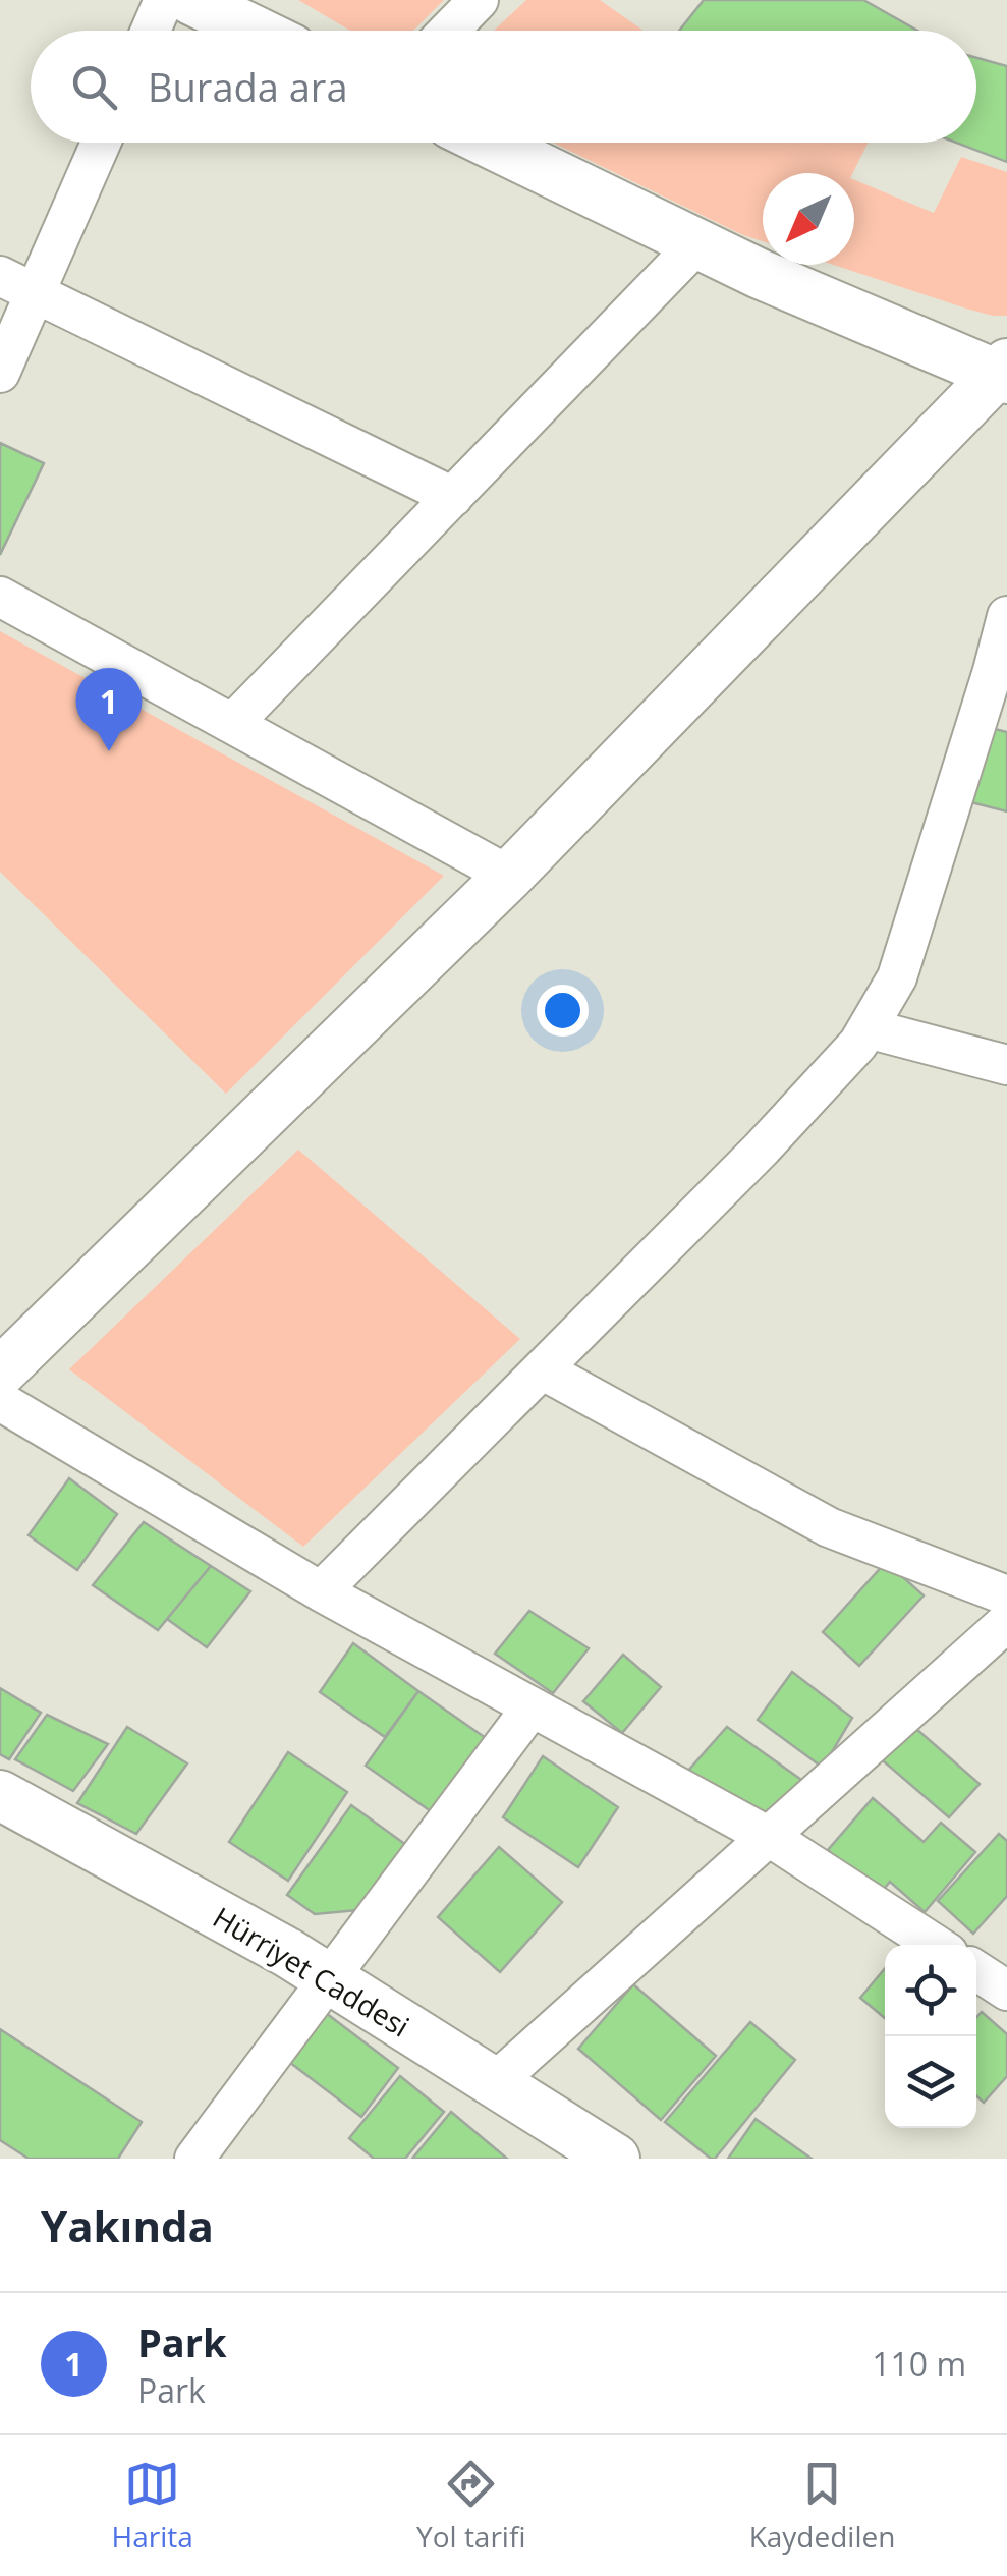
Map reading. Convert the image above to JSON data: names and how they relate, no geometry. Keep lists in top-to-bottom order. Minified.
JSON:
{"streets":{"street":["Hürriyet Caddesi"]},"north":"bottom left","page":{"search":"Burada ara","pins":"1","heading":"Yakında","list":[{"mark":"1","name":"Park","note":"Park","value":"110 m"}],"nav":["Harita","Yol tarifi","Kaydedilen"]}}
